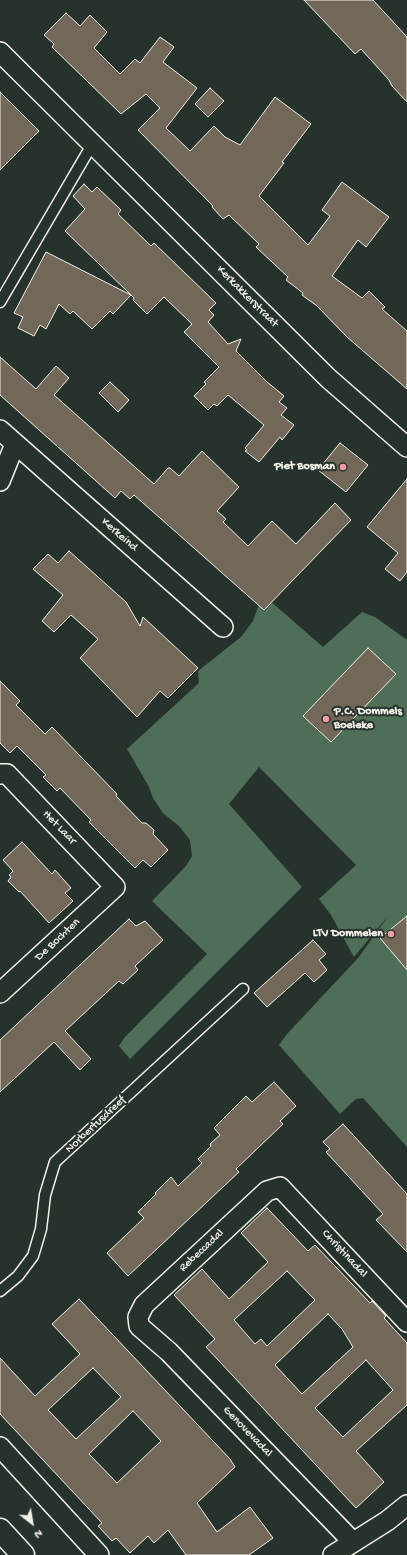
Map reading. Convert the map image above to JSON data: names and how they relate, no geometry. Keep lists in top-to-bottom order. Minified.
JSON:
{"streets":{"street":["Kerkakkerstraat","Kerkeind","Het Laar","De Bochten","Rebeccadal","Christinadal","Genovevadal"],"lane":["Norbertusdreef"]},"crossings":[["Het Laar","De Bochten"],["Rebeccadal","Christinadal"],["Rebeccadal","Genovevadal"]],"places":["Piet Bosman","P.C. Dommels Boeleke","LTV Dommelen"],"north":"bottom right"}
